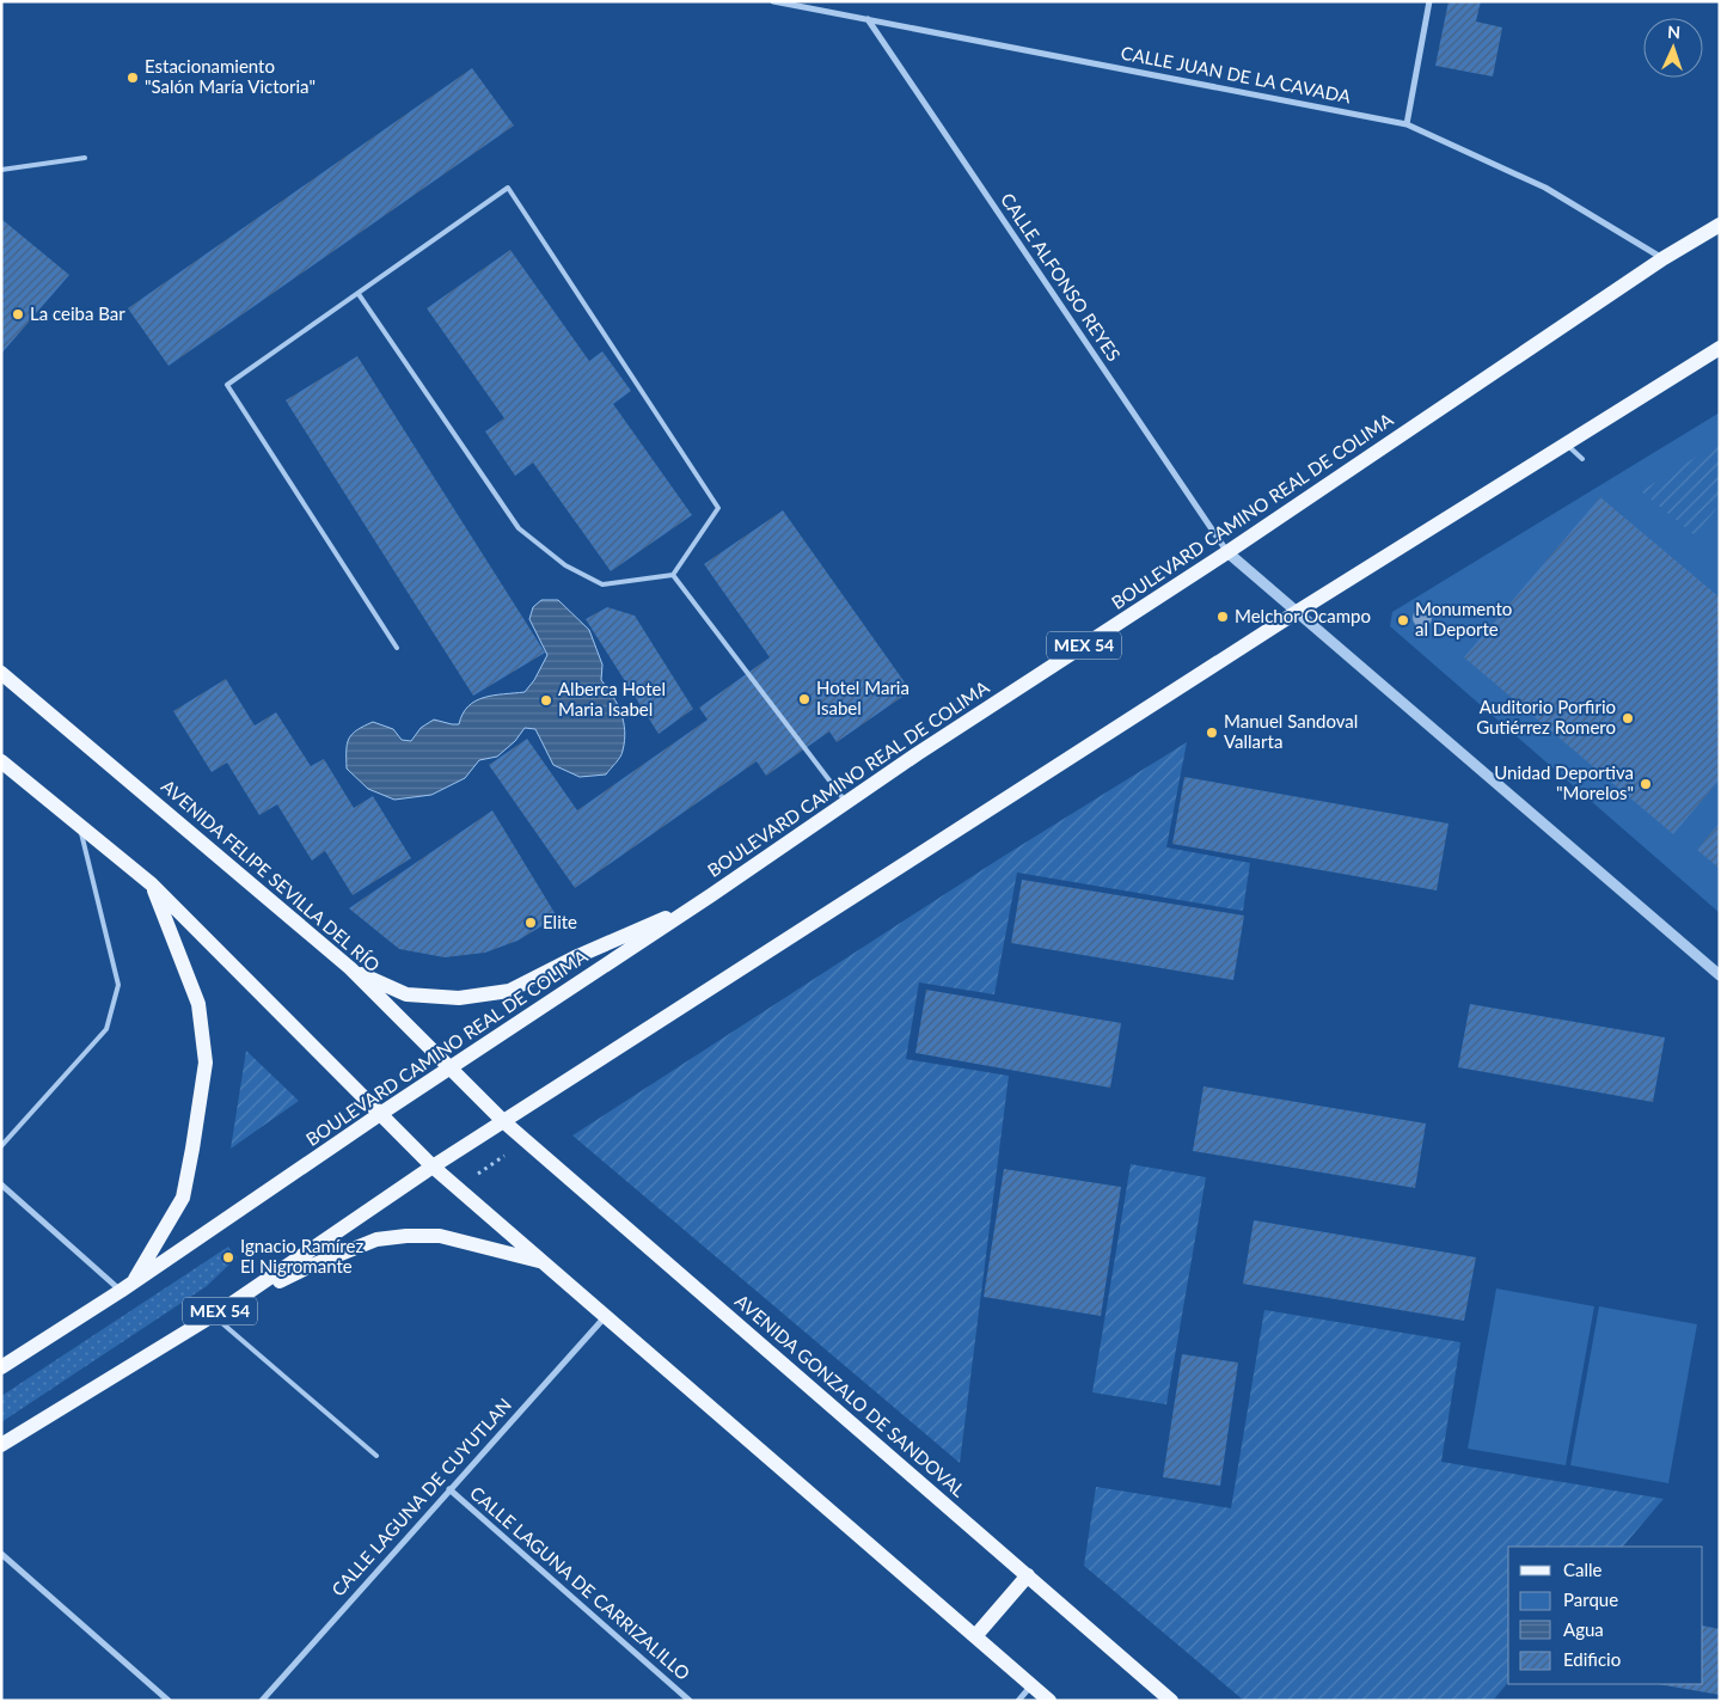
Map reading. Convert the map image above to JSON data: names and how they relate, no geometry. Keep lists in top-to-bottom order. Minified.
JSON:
{"streets":{"main road":["BOULEVARD CAMINO REAL DE COLIMA","MEX 54","AVENIDA FELIPE SEVILLA DEL RÍO","AVENIDA GONZALO DE SANDOVAL"],"street":["CALLE JUAN DE LA CAVADA","CALLE ALFONSO REYES","CALLE LAGUNA DE CUYUTLAN","CALLE LAGUNA DE CARRIZALILLO"]},"crossings":[["CALLE JUAN DE LA CAVADA","CALLE ALFONSO REYES"],["CALLE JUAN DE LA CAVADA","BOULEVARD CAMINO REAL DE COLIMA"],["CALLE ALFONSO REYES","BOULEVARD CAMINO REAL DE COLIMA"],["BOULEVARD CAMINO REAL DE COLIMA","AVENIDA FELIPE SEVILLA DEL RÍO"],["MEX 54","AVENIDA FELIPE SEVILLA DEL RÍO"],["MEX 54","AVENIDA GONZALO DE SANDOVAL"],["AVENIDA FELIPE SEVILLA DEL RÍO","AVENIDA GONZALO DE SANDOVAL"],["CALLE LAGUNA DE CUYUTLAN","CALLE LAGUNA DE CARRIZALILLO"]],"places":["Estacionamiento \"Salón María Victoria\"","La ceiba Bar","Melchor Ocampo","Monumento al Deporte","Hotel Maria Isabel","Alberca Hotel Maria Isabel","Auditorio Porfirio Gutiérrez Romero","Manuel Sandoval Vallarta","Unidad Deportiva \"Morelos\"","Elite","Ignacio Ramírez El Nigromante"],"legend":["Calle","Parque","Agua","Edificio"],"north":"top"}
